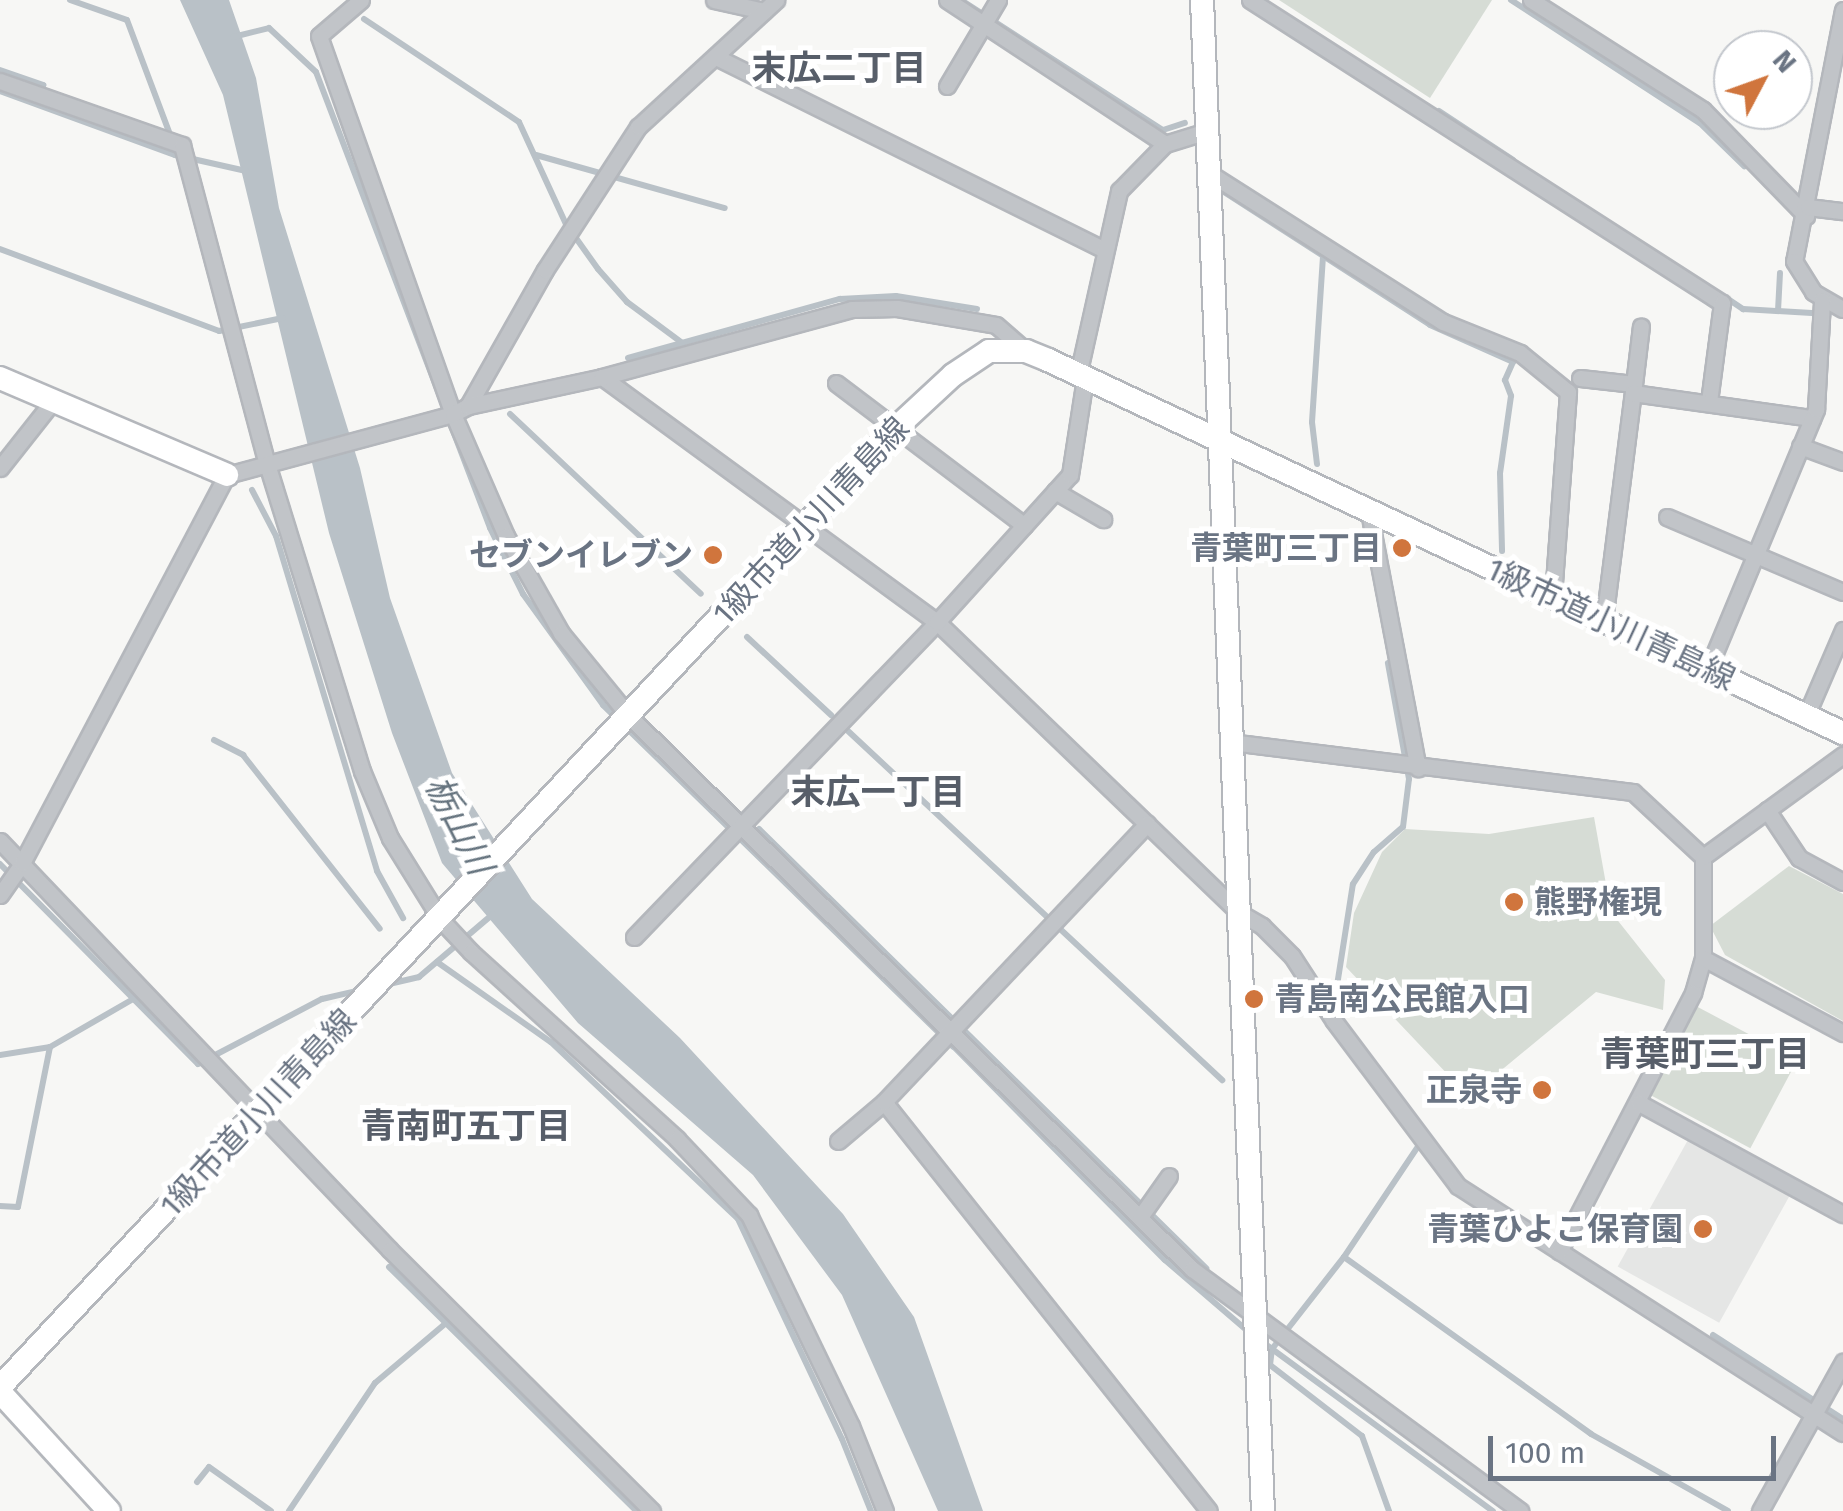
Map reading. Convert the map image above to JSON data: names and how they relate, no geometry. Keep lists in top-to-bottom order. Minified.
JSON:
{"streets":{"street":["1級市道小川青島線"]},"districts":["末広二丁目","末広一丁目","青葉町三丁目","青南町五丁目"],"water":["栃山川"],"places":["青葉町三丁目","セブンイレブン","熊野権現","青島南公民館入口","正泉寺","青葉ひよこ保育園"],"scale_bar":"100 m","north":"top right"}
